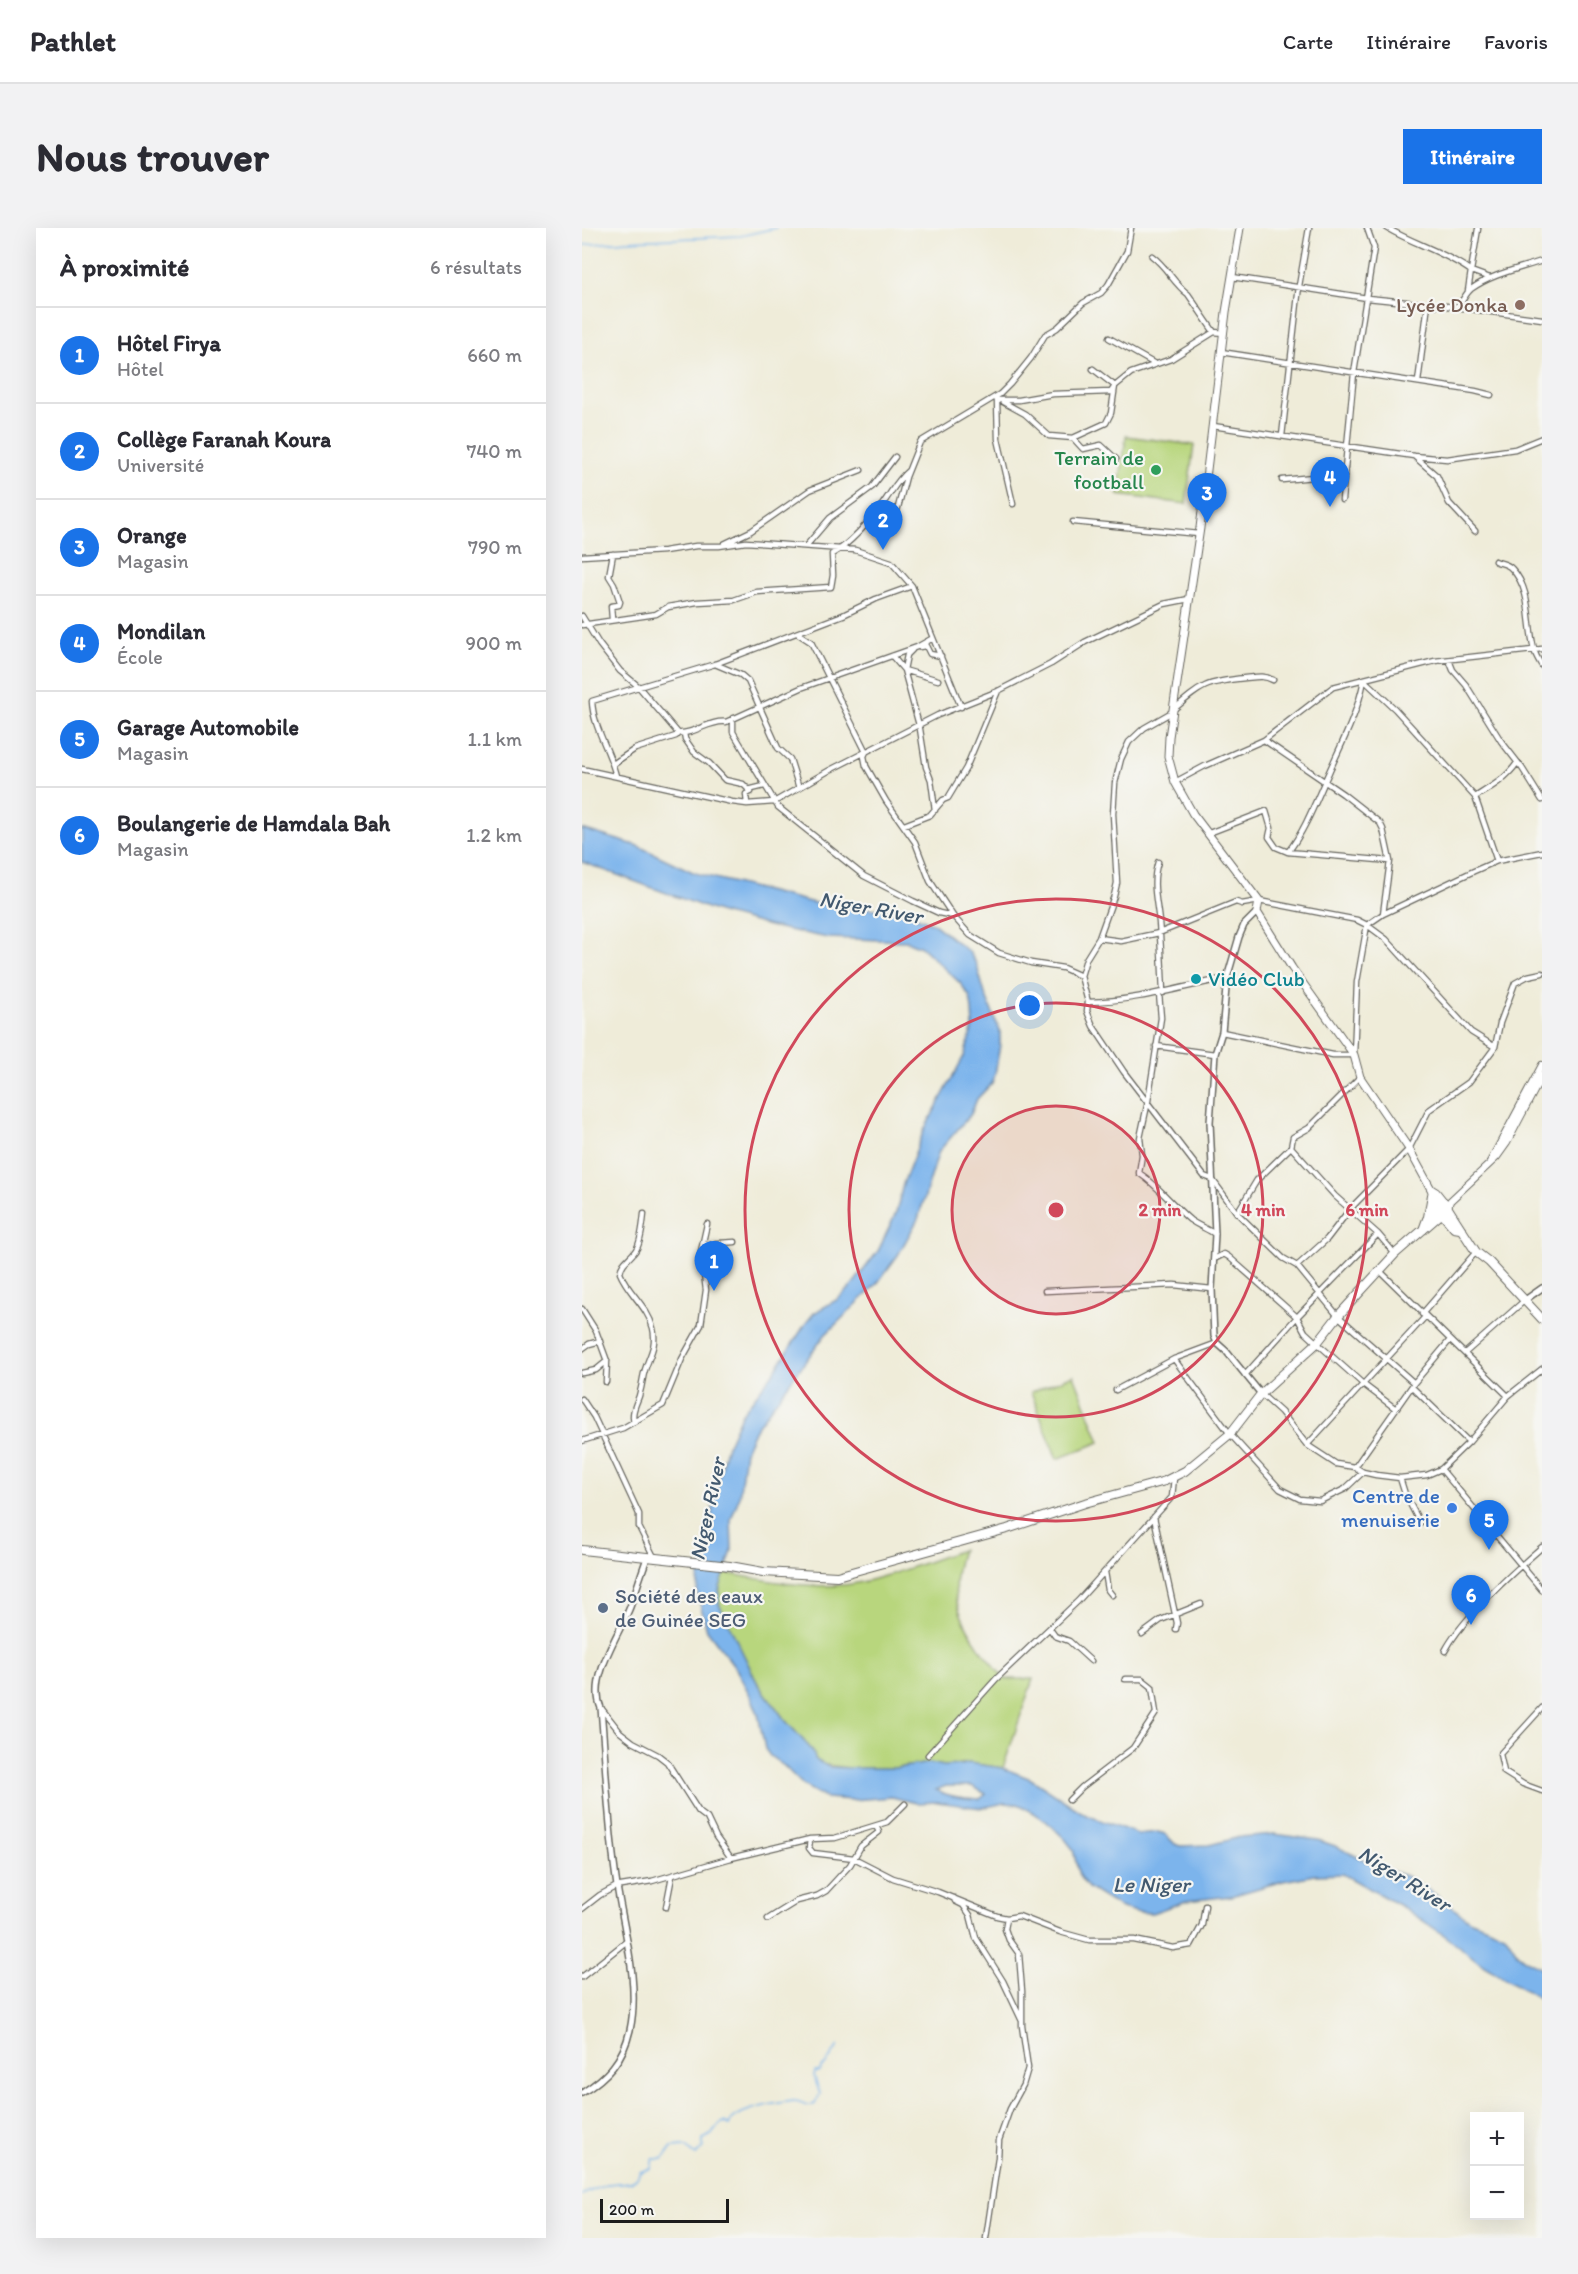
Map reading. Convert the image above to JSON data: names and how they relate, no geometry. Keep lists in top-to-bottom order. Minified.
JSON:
{"water":["Niger River","Le Niger"],"places":["Lycée Donka","Terrain de football","Vidéo Club","Centre de menuiserie","Société des eaux de Guinée SEG"],"scale_bar":"200 m","page":{"header":"Pathlet","nav":["Carte","Itinéraire","Favoris"],"buttons":"Itinéraire","title":"Nous trouver","heading":["À proximité","6 résultats"],"list":[{"mark":"1","name":"Hôtel Firya","note":"Hôtel","value":"660 m"},{"mark":"2","name":"Collège Faranah Koura","note":"Université","value":"740 m"},{"mark":"3","name":"Orange","note":"Magasin","value":"790 m"},{"mark":"4","name":"Mondilan","note":"École","value":"900 m"},{"mark":"5","name":"Garage Automobile","note":"Magasin","value":"1.1 km"},{"mark":"6","name":"Boulangerie de Hamdala Bah","note":"Magasin","value":"1.2 km"}],"pins":["4","3","2","1","5","6"],"map_buttons":["+","−"],"scale":"200 m"},"rings":["2 min","4 min","6 min"]}
